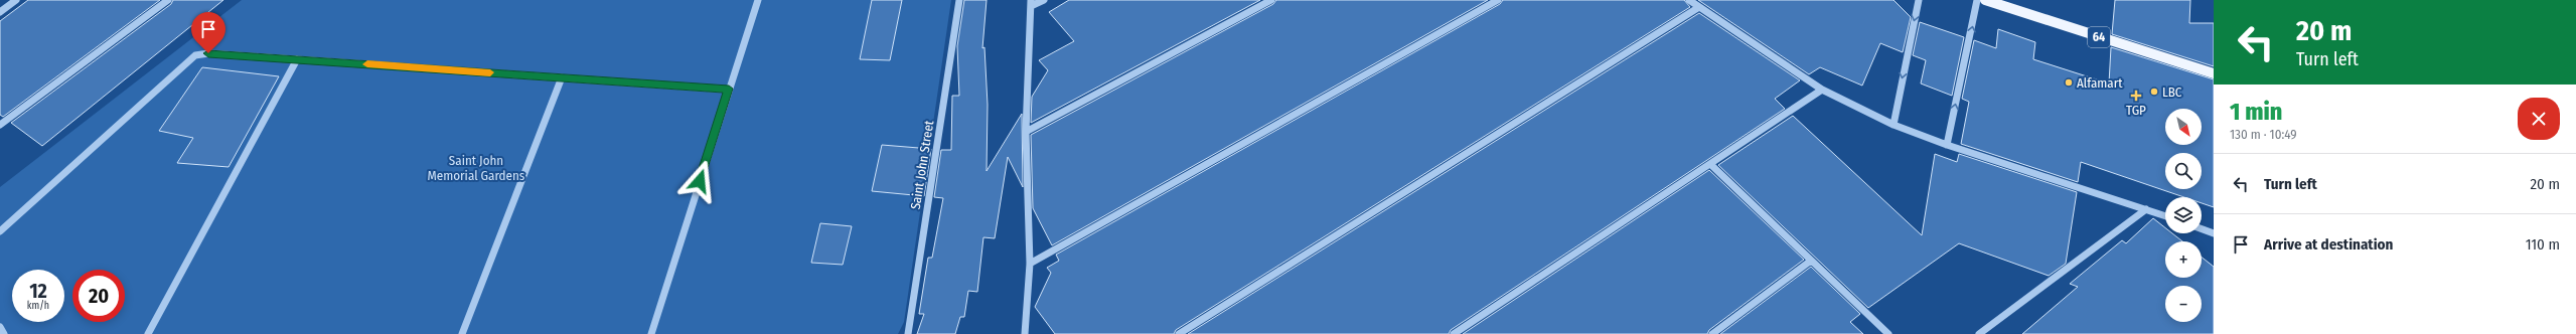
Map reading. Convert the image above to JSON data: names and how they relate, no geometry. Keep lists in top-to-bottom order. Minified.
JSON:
{"streets":{"main road":["64"],"street":["Saint John Street"]},"parks":["Saint John Memorial Gardens"],"places":{"other":["Alfamart","LBC"],"health":["TGP"]},"north":"bottom right","page":{"turn":["20 m","Turn left"],"heading":["1 min","130 m · 10:49"],"map_buttons":["+","−"],"list":[{"name":"Turn left","value":"20 m"},{"name":"Arrive at destination","value":"110 m"}],"speed":"12 km/h","limit":"20"}}
